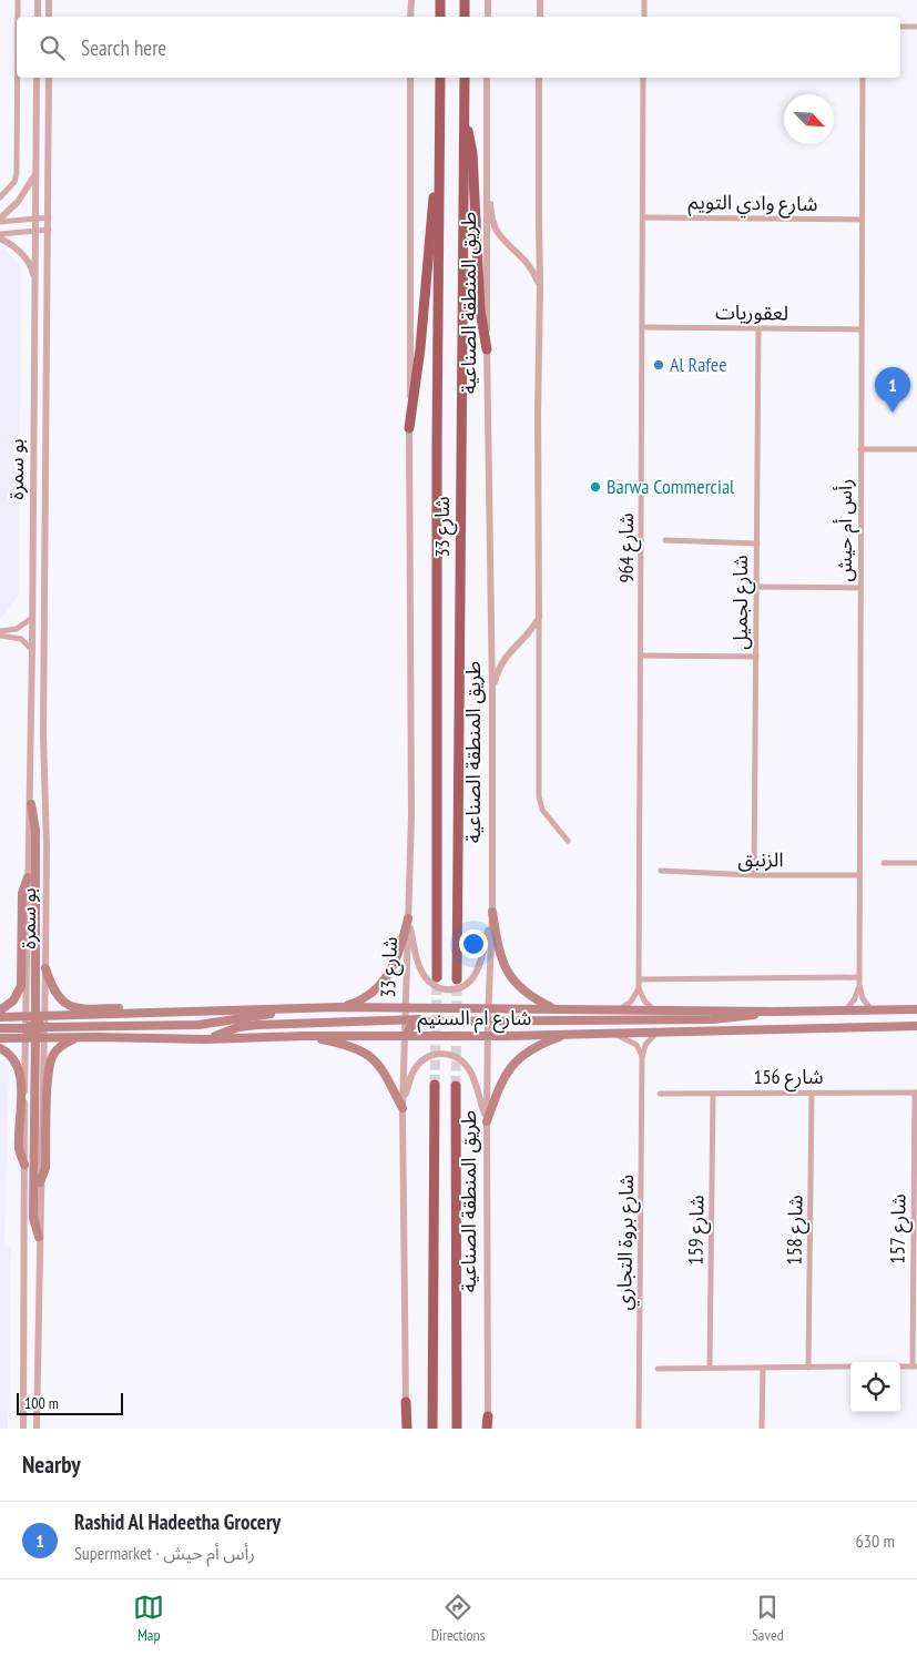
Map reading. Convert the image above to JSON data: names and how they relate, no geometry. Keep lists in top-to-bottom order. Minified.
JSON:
{"streets":{"highway":["طريق المنطقة الصناعية","شارع 33"],"main road":["شارع ام السنيم"],"street":["شارع وادي التويم","لعقوريات","بو سمرة","رأس أم حيش","شارع 964","شارع لجميل","الزنبق","شارع 156","شارع 157","شارع 159","شارع 158","شارع بروة التجاري"]},"crossings":[["شارع وادي التويم","رأس أم حيش"],["شارع وادي التويم","شارع 964"],["طريق المنطقة الصناعية","شارع ام السنيم"],["لعقوريات","رأس أم حيش"],["لعقوريات","شارع 964"],["لعقوريات","شارع لجميل"],["بو سمرة","شارع ام السنيم"],["شارع 33","شارع ام السنيم"],["رأس أم حيش","الزنبق"],["رأس أم حيش","شارع ام السنيم"],["شارع لجميل","الزنبق"],["شارع ام السنيم","شارع بروة التجاري"],["شارع 156","شارع 157"],["شارع 156","شارع 159"],["شارع 156","شارع 158"]],"places":["Al Rafee","Barwa Commercial"],"scale_bar":"100 m","north":"bottom right","page":{"search":"Search here","pins":"1","scale":"100 m","heading":"Nearby","list":[{"mark":"1","name":"Rashid Al Hadeetha Grocery","note":"Supermarket · رأس أم حيش","value":"630 m"}],"nav":["Map","Directions","Saved"]}}
